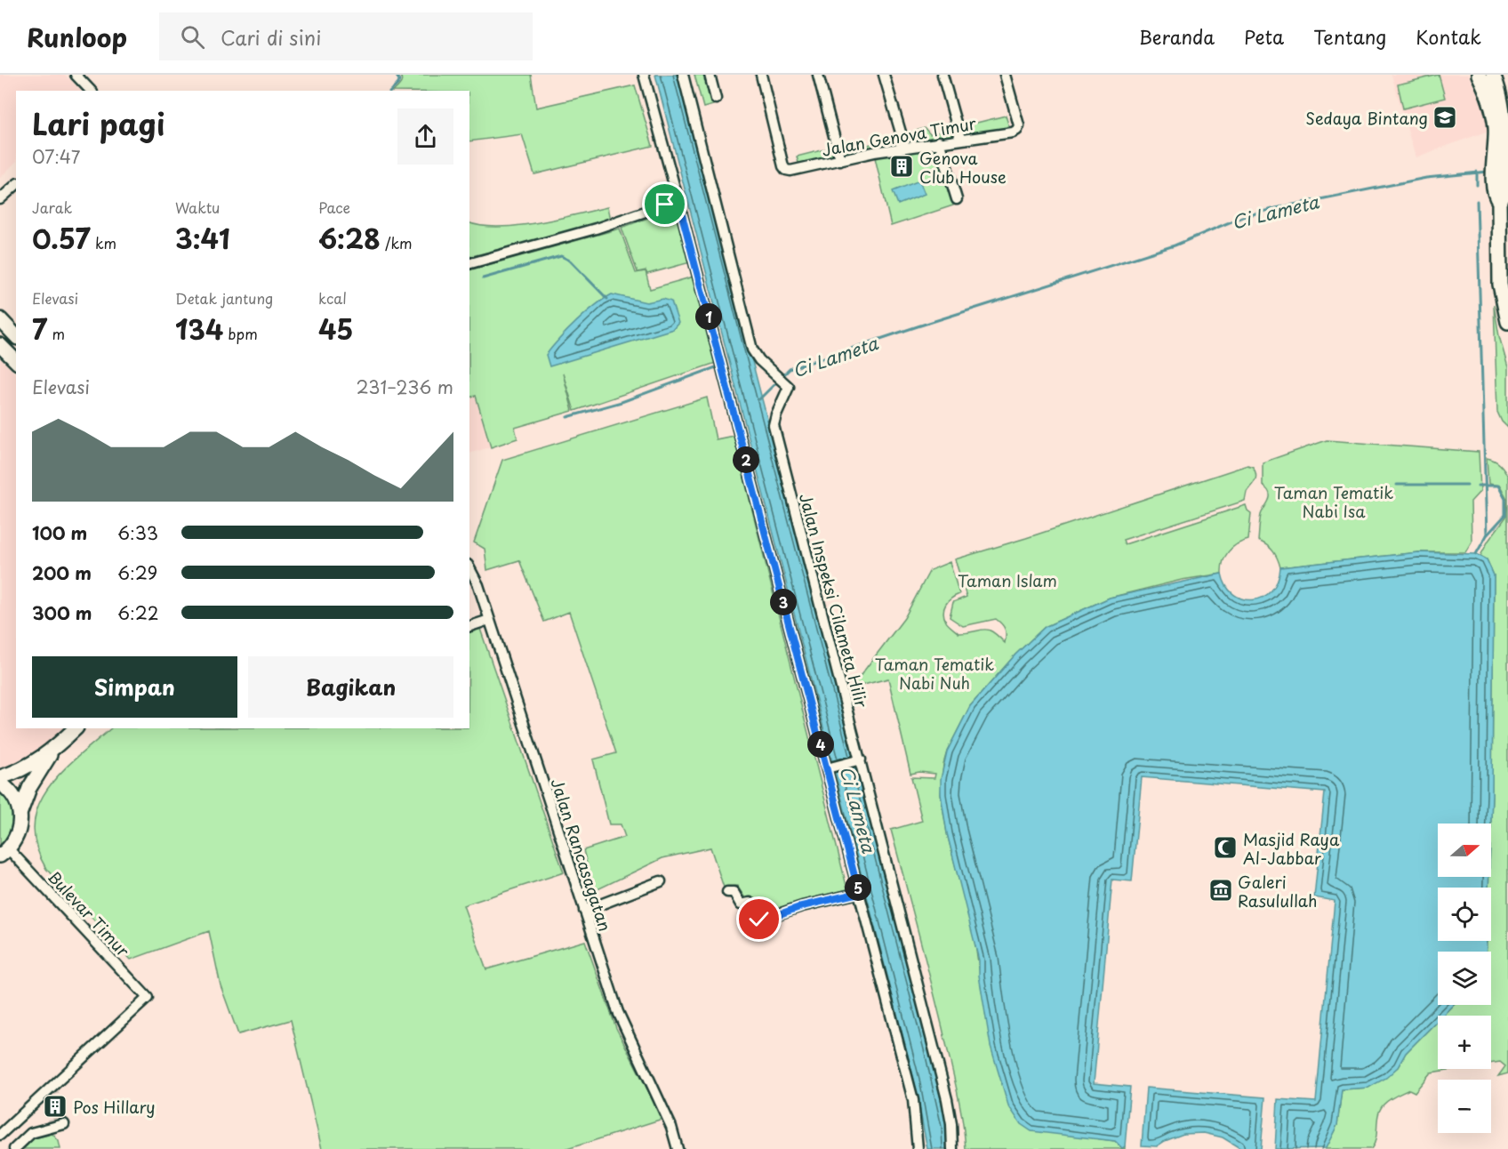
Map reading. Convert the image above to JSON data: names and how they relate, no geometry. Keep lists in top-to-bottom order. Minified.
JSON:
{"streets":{"street":["Jalan Genova Timur","Jalan Inspeksi Cilameta Hilir","Jalan Rancasagatan","Bulevar Timur"]},"water":["Ci Lameta"],"parks":["Taman Tematik Nabi Isa","Taman Islam","Taman Tematik Nabi Nuh"],"places":{"school or university":["Sedaya Bintang"],"building":["Genova Club House","Pos Hillary"],"mosque":["Masjid Raya Al-Jabbar"],"museum":["Galeri Rasulullah"]},"north":"right","page":{"header":"Runloop","search":"Cari di sini","nav":["Beranda","Peta","Tentang","Kontak"],"heading":["Lari pagi","07:47"],"stats":[["Jarak","0.57 km"],["Waktu","3:41"],["Pace","6:28 /km"],["Elevasi","7 m"],["Detak jantung","134 bpm"],["kcal","45"]],"pins":["1","2","3","4","5"],"chart":["Elevasi","231–236 m"],"list":[{"name":"100 m","note":"6:33"},{"name":"200 m","note":"6:29"},{"name":"300 m","note":"6:22"}],"buttons":["Simpan","Bagikan"],"map_buttons":["+","−"]}}
